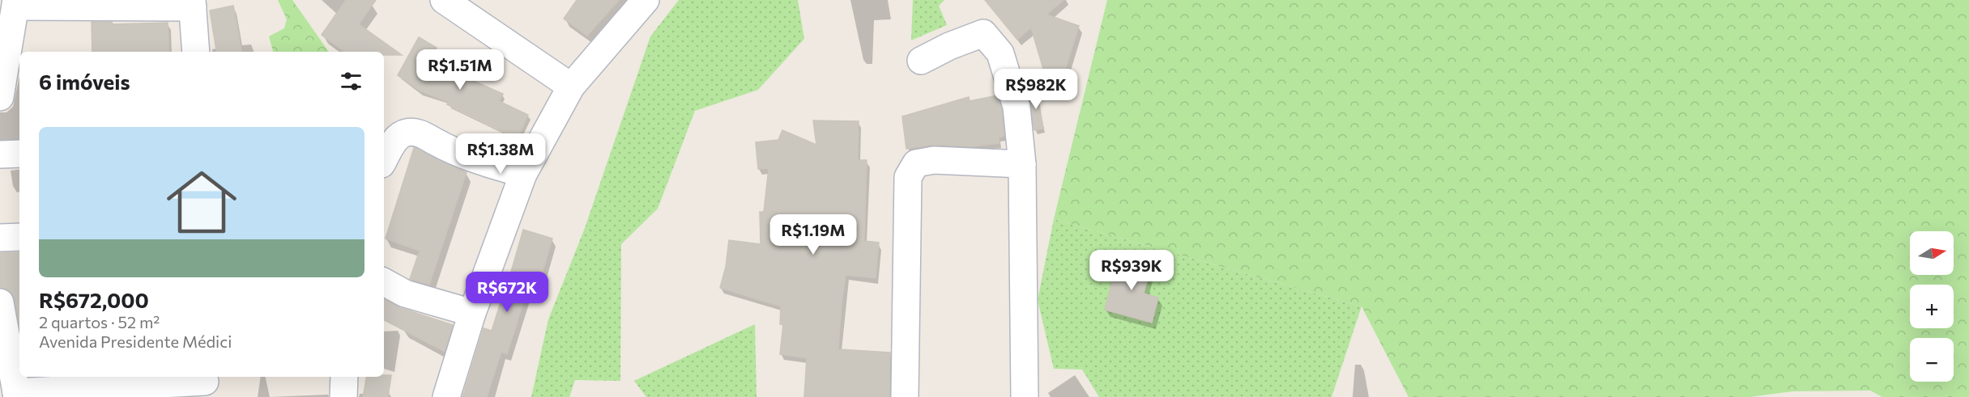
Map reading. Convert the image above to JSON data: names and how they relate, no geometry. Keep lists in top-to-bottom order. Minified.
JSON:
{"north":"right","page":{"price":["R$1.51M","R$982K","R$1.38M","R$1.19M","R$939K","R$672K"],"heading":"6 imóveis","list":[{"name":"R$672,000","note":"2 quartos · 52 m² · Avenida Presidente Médici"}],"map_buttons":["+","−"]}}
